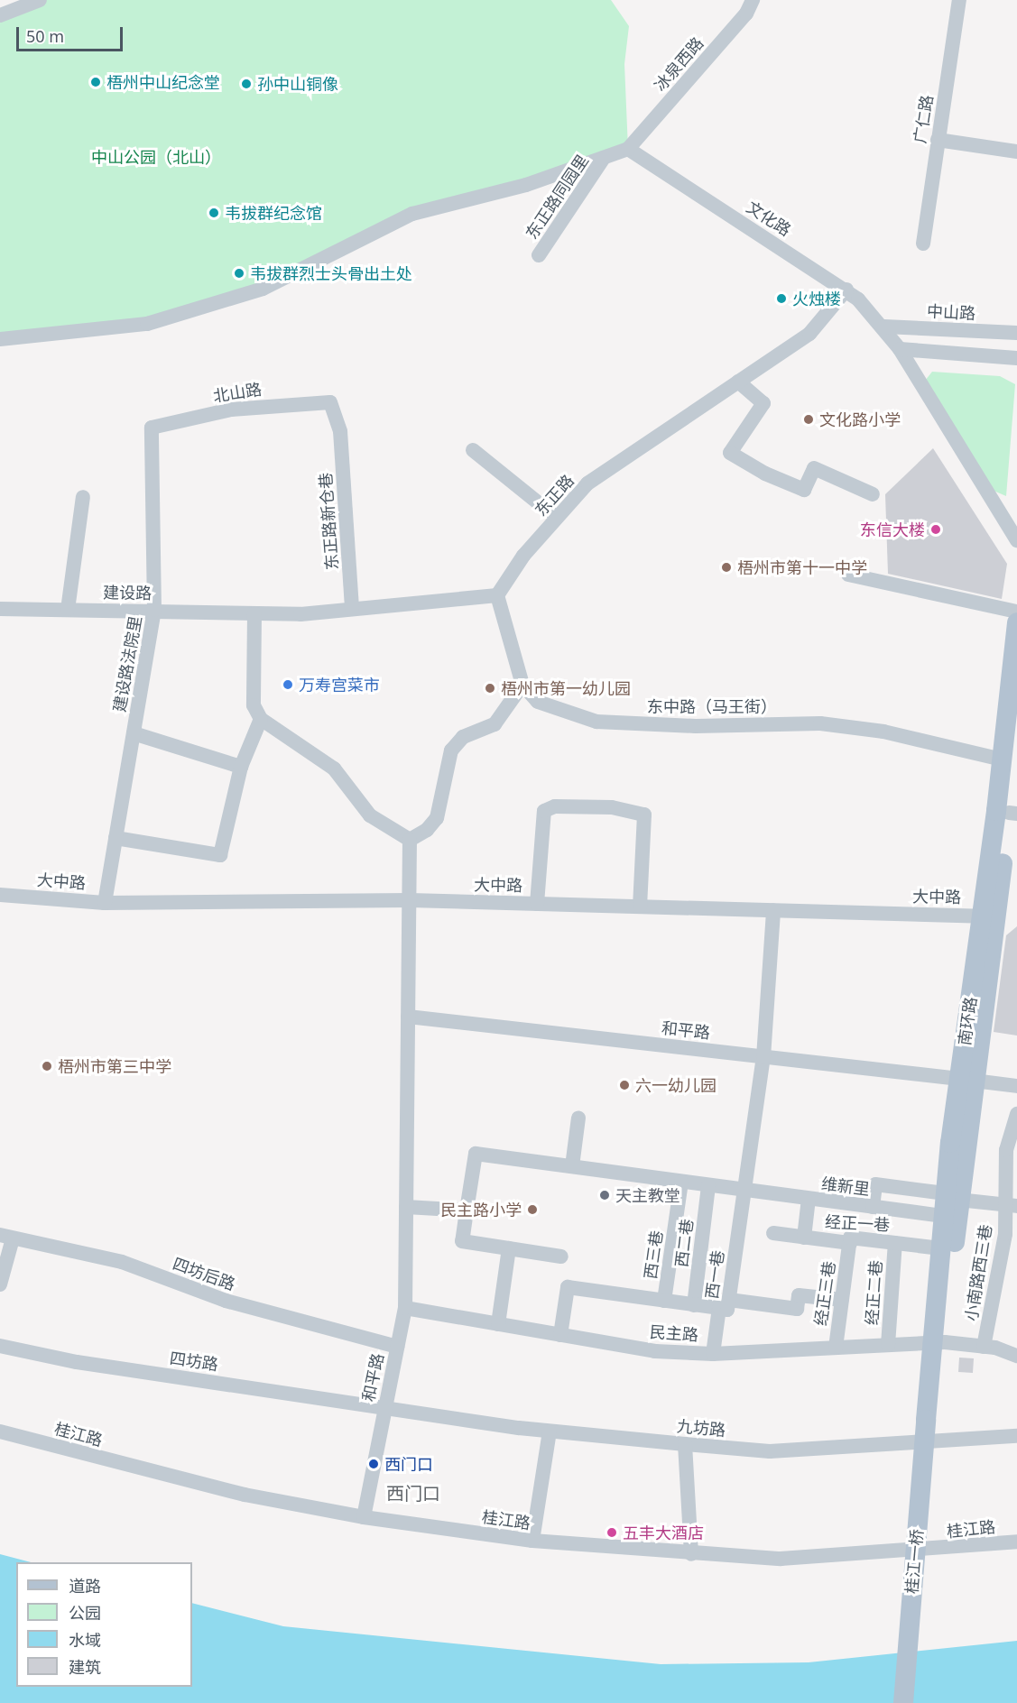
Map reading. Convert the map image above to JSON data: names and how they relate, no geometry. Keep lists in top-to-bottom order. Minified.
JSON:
{"streets":{"main road":["南环路","桂江一桥"],"street":["冰泉西路","广仁路","东正路同园里","文化路","中山路","北山路","东正路","东正路新仓巷","建设路","建设路法院里","东中路（马王街）","大中路","和平路","维新里","经正一巷","西二巷","西三巷","小南路西三巷","四坊后路","西一巷","经正二巷","经正三巷","民主路","四坊路","九坊路","桂江路"]},"crossings":[["冰泉西路","文化路"],["文化路","中山路"],["文化路","东正路"],["北山路","东正路新仓巷"],["北山路","建设路法院里"],["建设路","建设路法院里"],["建设路法院里","大中路"],["东中路（马王街）","南环路"],["大中路","南环路"],["大中路","和平路"],["大中路","西一巷"],["南环路","和平路"],["南环路","维新里"],["南环路","经正一巷"],["南环路","民主路"],["南环路","桂江一桥"],["和平路","四坊后路"],["和平路","西一巷"],["和平路","民主路"],["和平路","四坊路"],["和平路","九坊路"],["和平路","桂江路"],["维新里","西二巷"],["维新里","西三巷"],["维新里","西一巷"],["经正一巷","经正二巷"],["经正一巷","经正三巷"],["小南路西三巷","民主路"],["西一巷","民主路"],["经正二巷","民主路"],["经正三巷","民主路"],["四坊路","九坊路"]],"districts":["西门口"],"parks":["中山公园（北山）"],"places":["梧州中山纪念堂","孙中山铜像","韦拔群纪念馆","韦拔群烈士头骨出土处","火烛楼","文化路小学","东信大楼","梧州市第十一中学","万寿宫菜市","梧州市第一幼儿园","梧州市第三中学","六一幼儿园","天主教堂","民主路小学","西门口","五丰大酒店"],"legend":["道路","公园","水域","建筑"],"scale_bar":"50 m"}
